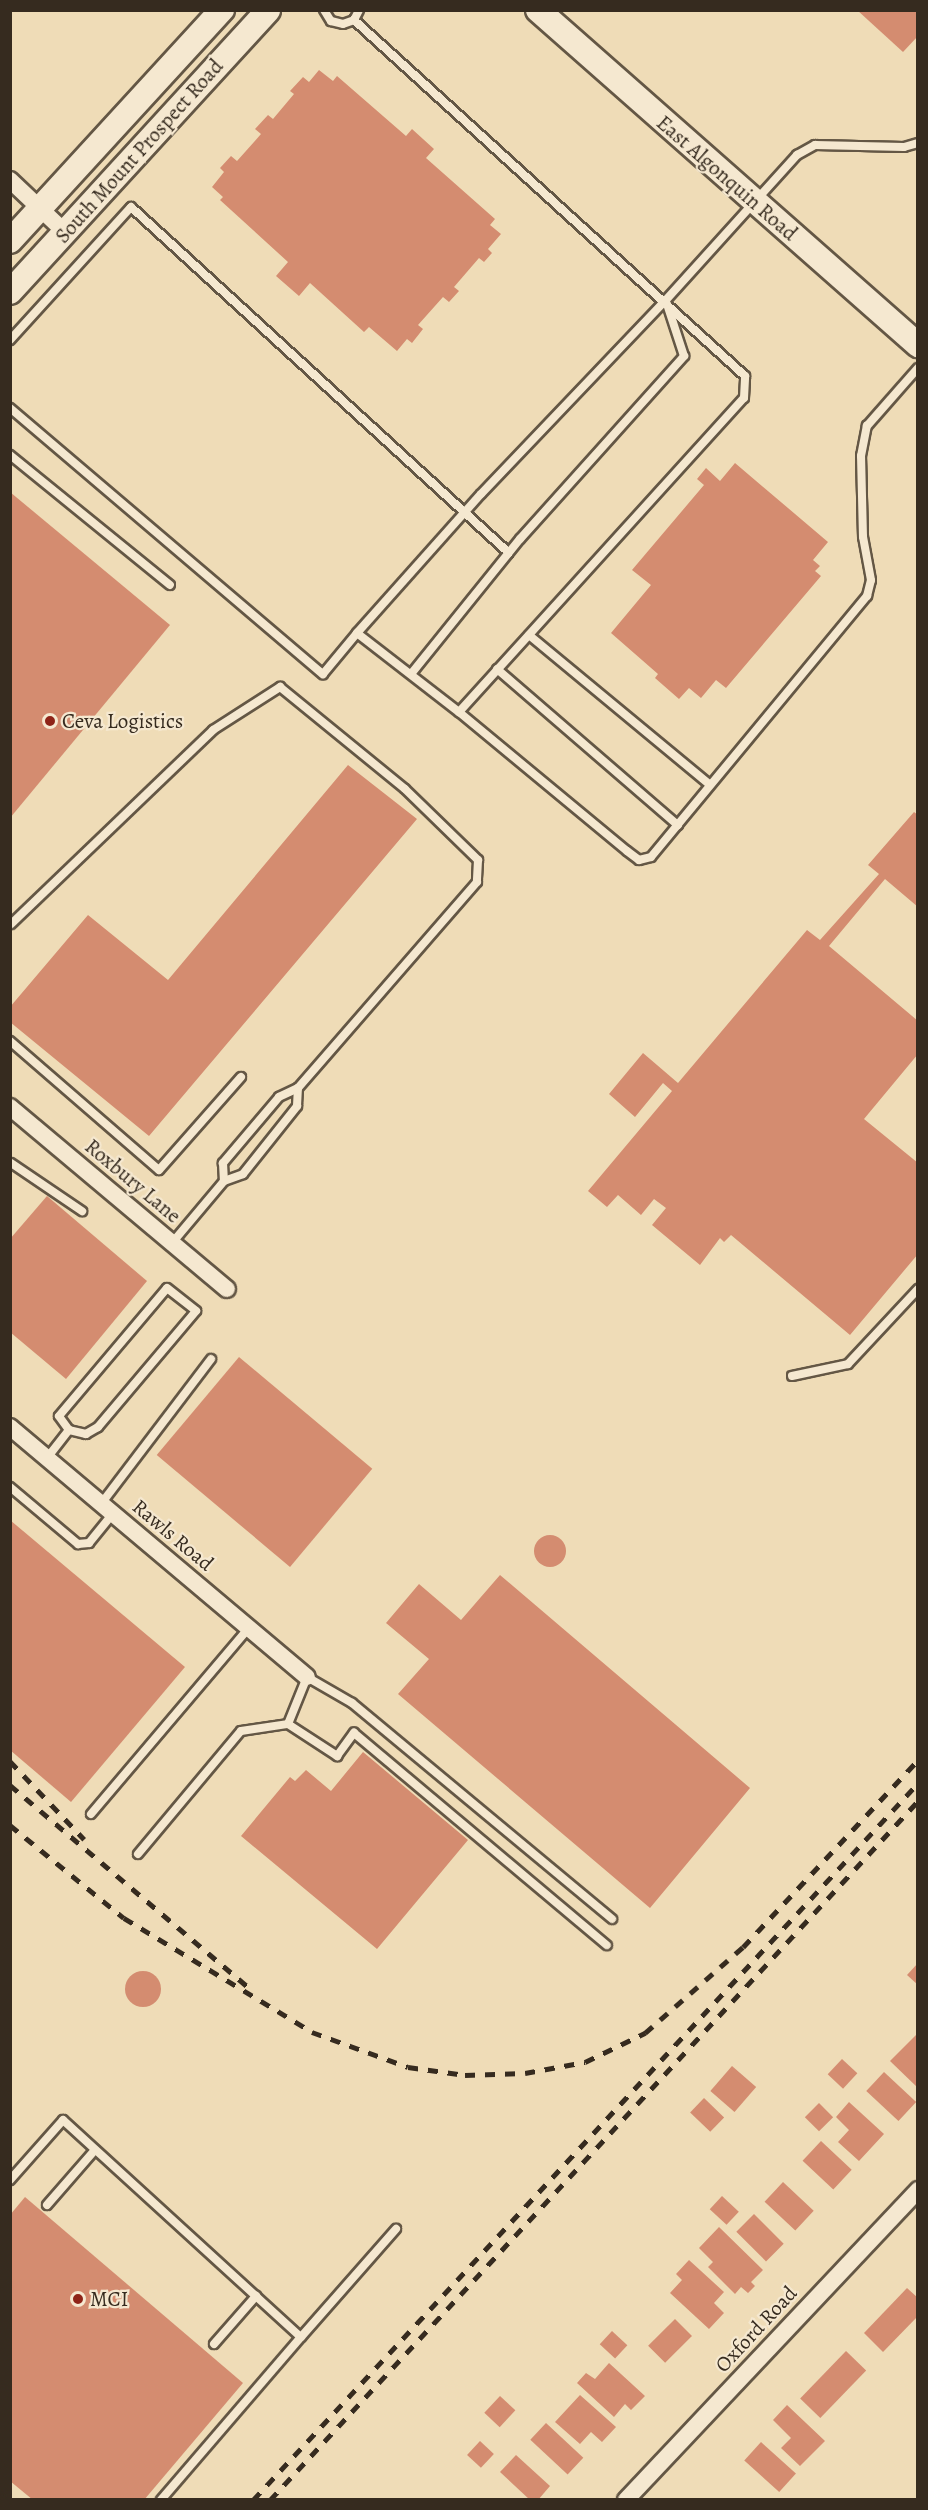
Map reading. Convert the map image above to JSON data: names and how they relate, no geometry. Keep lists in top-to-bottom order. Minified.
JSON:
{"streets":{"main road":["South Mount Prospect Road","East Algonquin Road"],"street":["Roxbury Lane","Rawls Road","Oxford Road"]},"places":["Ceva Logistics","MCI"]}
